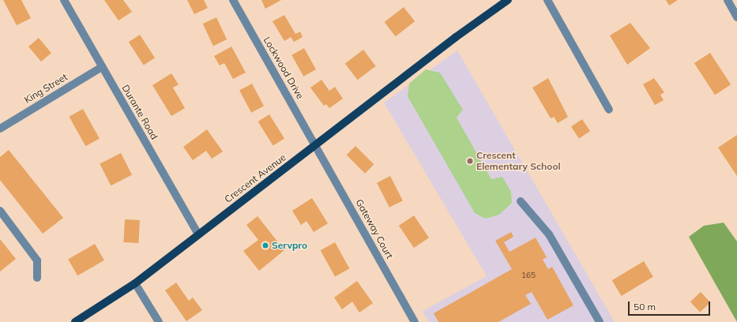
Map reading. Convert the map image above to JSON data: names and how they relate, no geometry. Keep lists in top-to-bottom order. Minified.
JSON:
{"streets":{"main road":["Crescent Avenue"],"street":["Lockwood Drive","King Street","Durante Road","Gateway Court"]},"crossings":[["Lockwood Drive","Crescent Avenue"],["Lockwood Drive","Gateway Court"],["King Street","Durante Road"],["Durante Road","Crescent Avenue"],["Crescent Avenue","Gateway Court"]],"places":["Crescent Elementary School","Servpro"],"house_numbers":["165"],"scale_bar":"50 m"}
